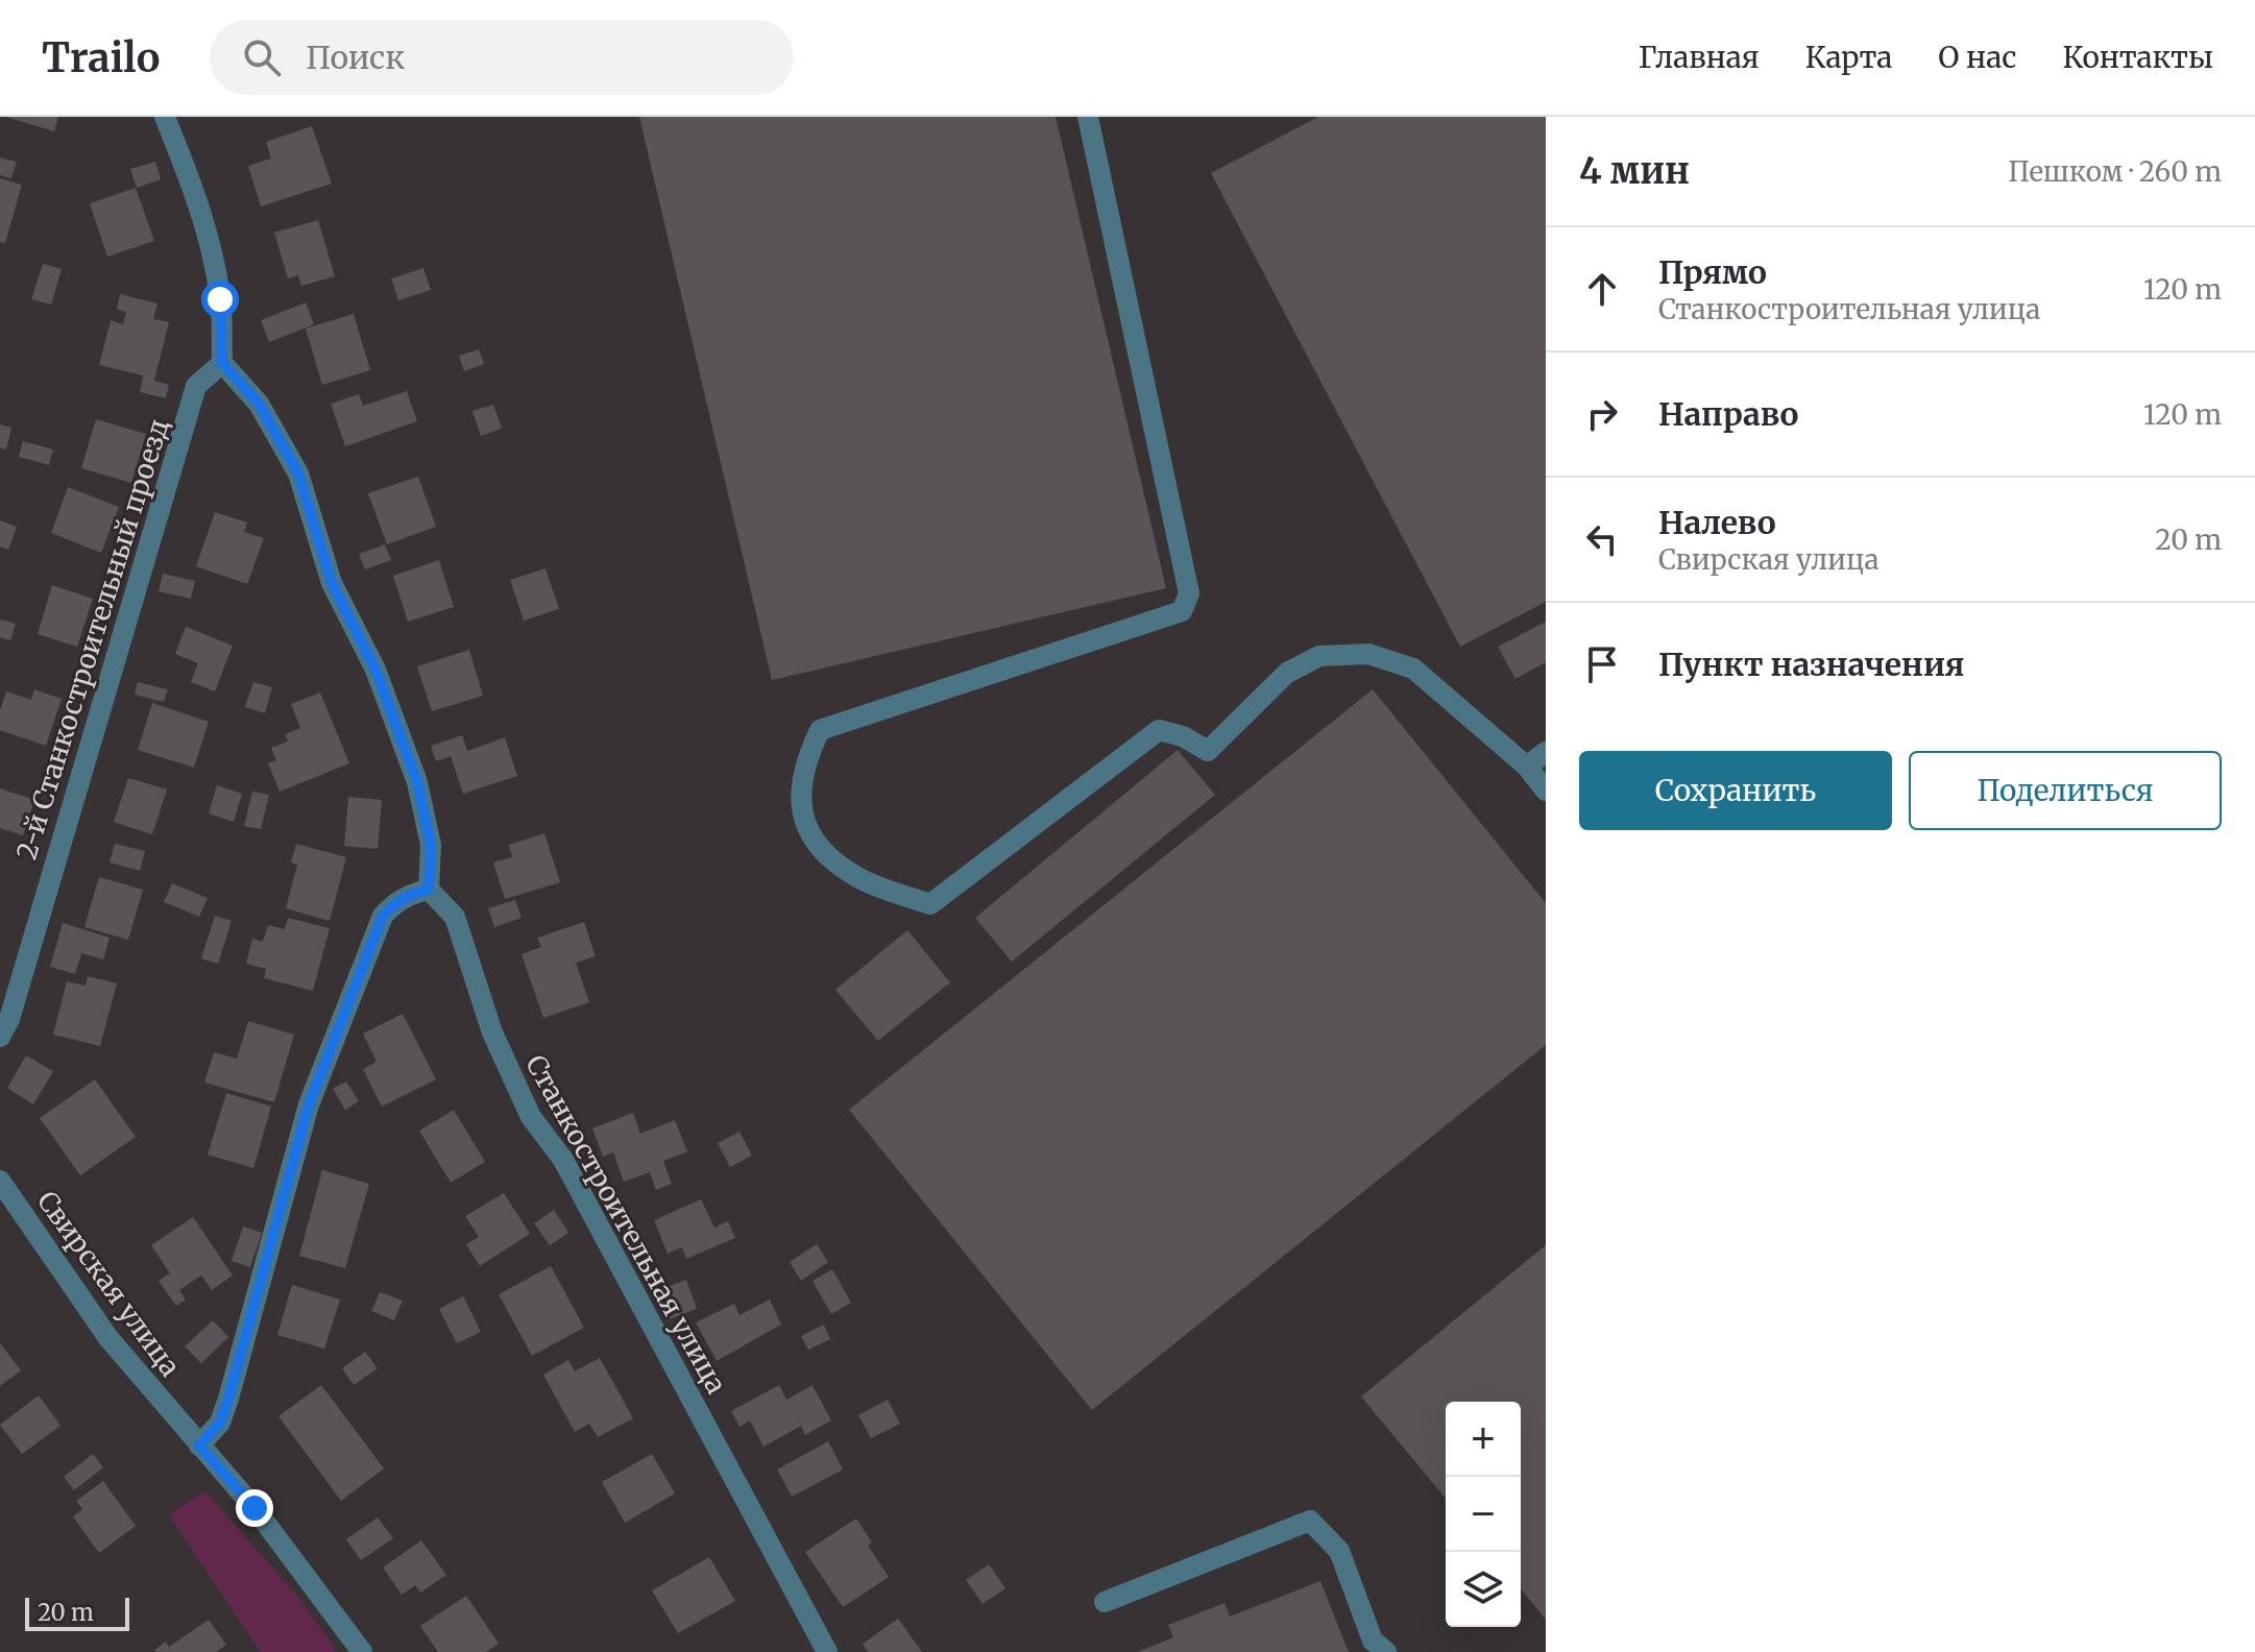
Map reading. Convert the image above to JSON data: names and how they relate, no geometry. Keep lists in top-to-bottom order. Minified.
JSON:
{"streets":{"street":["2-й Станкостроительный проезд","Станкостроительная улица","Свирская улица"]},"scale_bar":"20 m","page":{"header":"Trailo","search":"Поиск","nav":["Главная","Карта","О нас","Контакты"],"heading":["4 мин","Пешком · 260 m"],"list":[["Прямо","Станкостроительная улица","120 m"],["Направо","120 m"],["Налево","Свирская улица","20 m"],"Пункт назначения"],"buttons":["Сохранить","Поделиться"],"map_buttons":["+","−"],"scale":"20 m"}}
